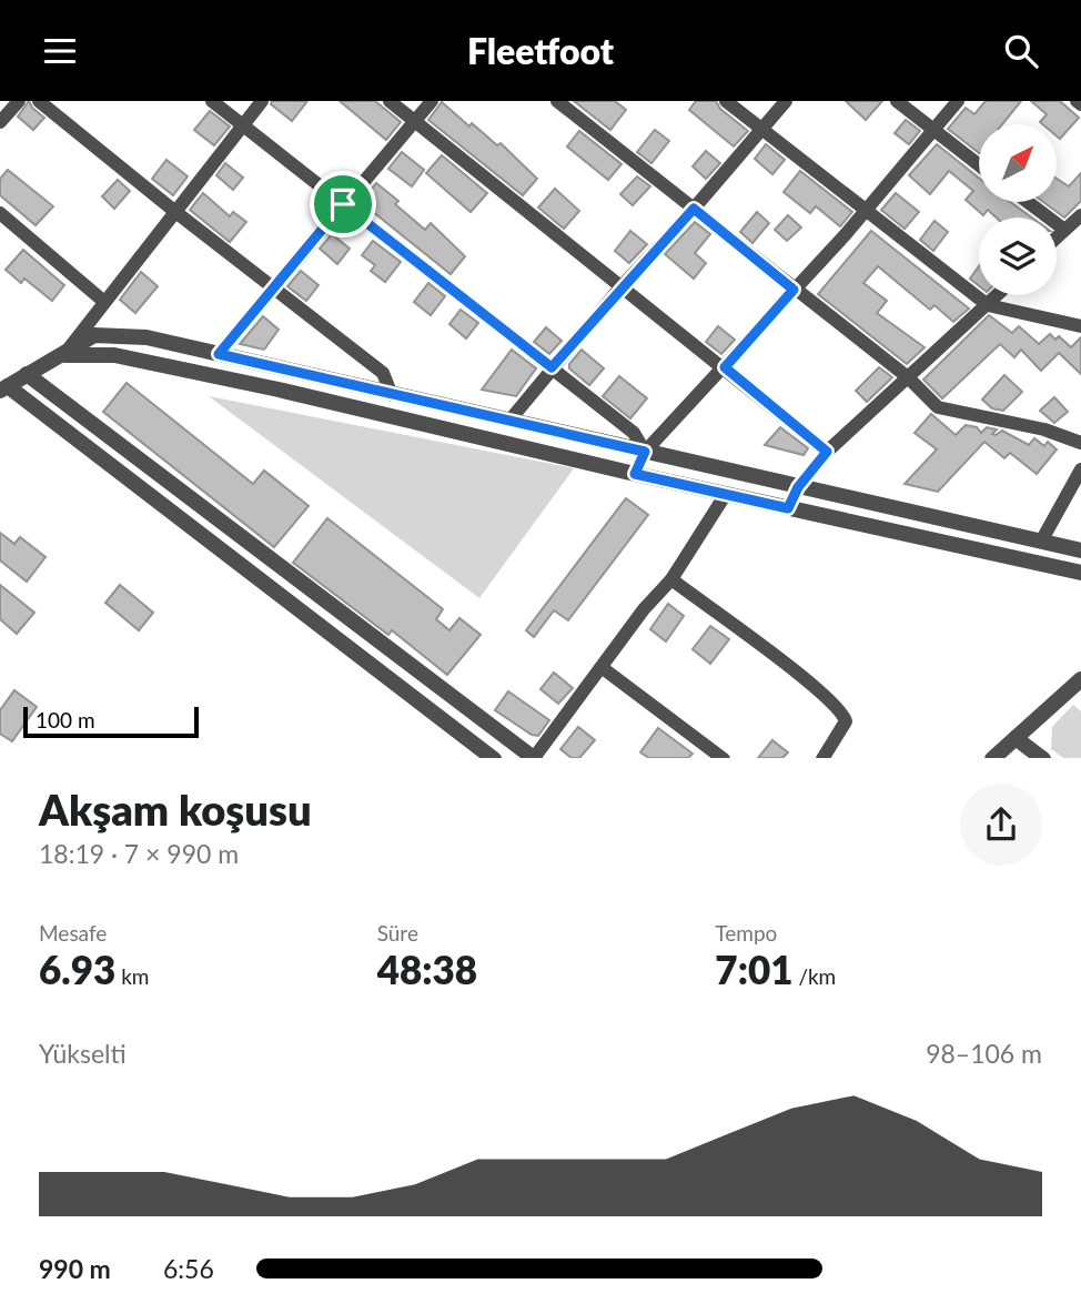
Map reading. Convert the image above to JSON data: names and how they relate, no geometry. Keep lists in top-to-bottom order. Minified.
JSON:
{"scale_bar":"100 m","north":"top right","page":{"header":"Fleetfoot","scale":"100 m","heading":["Akşam koşusu","18:19 · 7 × 990 m"],"stats":[["Mesafe","6.93 km"],["Süre","48:38"],["Tempo","7:01 /km"]],"chart":["Yükselti","98–106 m"],"list":[{"name":"990 m","note":"6:56"}]}}
